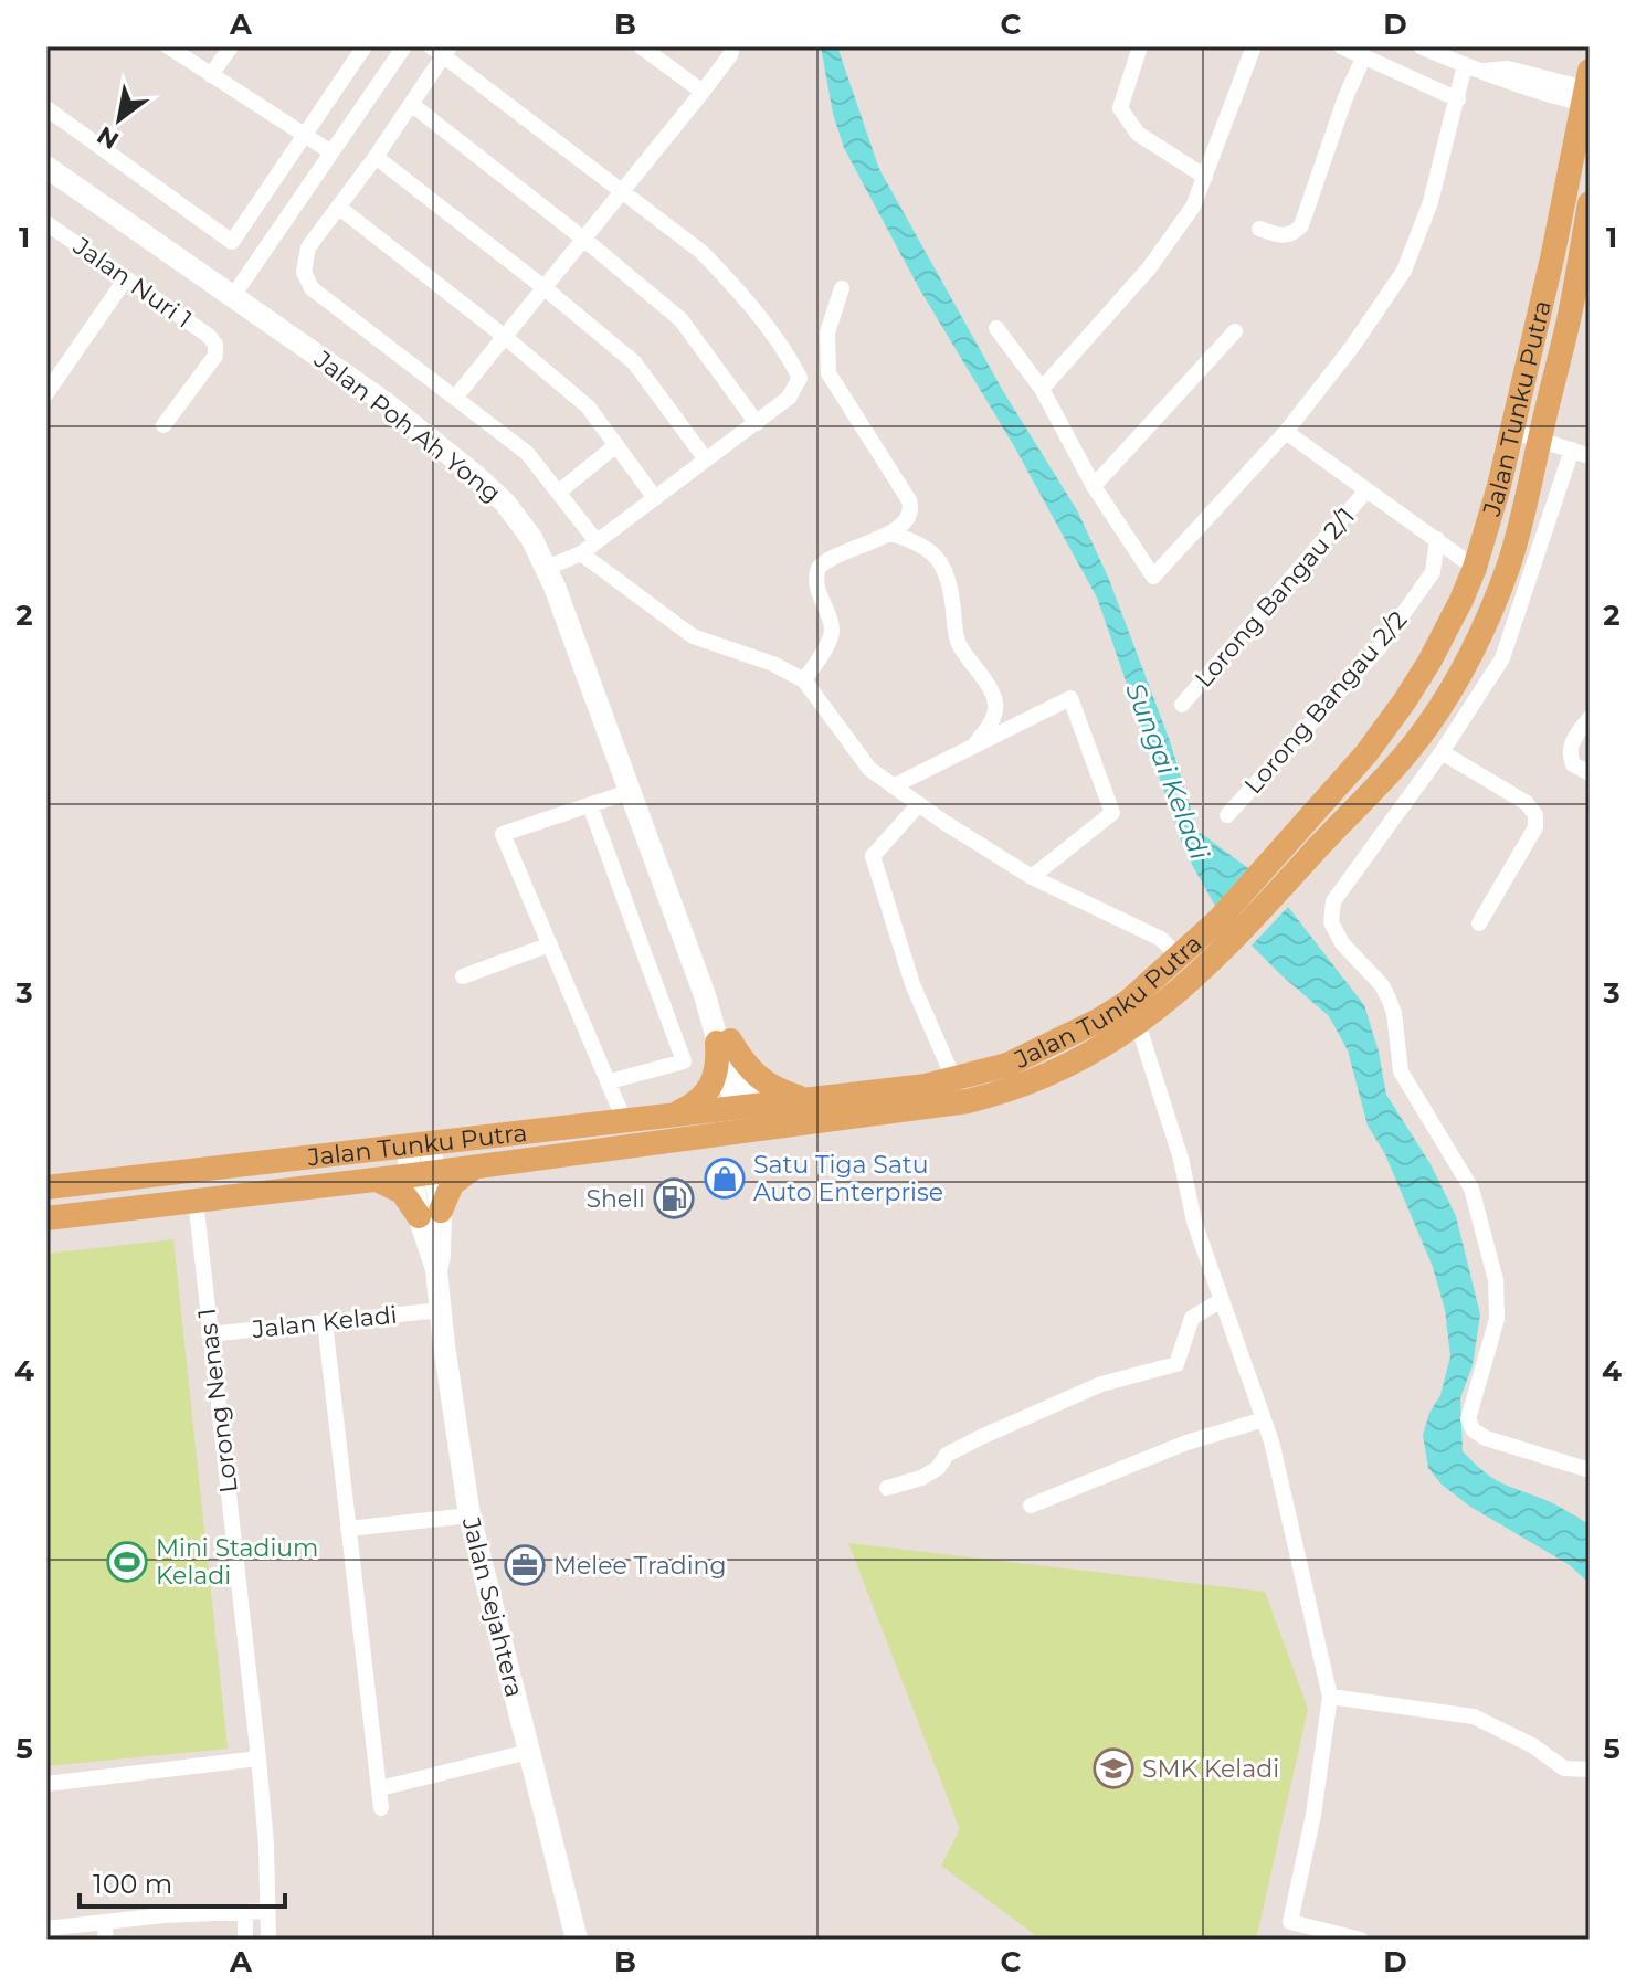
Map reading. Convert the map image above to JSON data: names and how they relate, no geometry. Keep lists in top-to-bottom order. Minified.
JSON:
{"streets":{"main road":["Jalan Tunku Putra","Jalan Poh Ah Yong","Jalan Sejahtera"],"street":["Jalan Nuri 1","Lorong Bangau 2/1","Lorong Bangau 2/2","Jalan Keladi","Lorong Nenas 1"]},"crossings":[["Jalan Tunku Putra","Jalan Poh Ah Yong"],["Jalan Tunku Putra","Lorong Nenas 1"],["Jalan Tunku Putra","Jalan Sejahtera"],["Jalan Keladi","Lorong Nenas 1"],["Jalan Keladi","Jalan Sejahtera"]],"water":["Sungai Keladi"],"places":{"shop":["Satu Tiga Satu Auto Enterprise"],"fuel station":["Shell"],"sports":["Mini Stadium Keladi"],"office":["Melee Trading"],"school or university":["SMK Keladi"]},"scale_bar":"100 m","north":"bottom left","grid":{"columns":["A","B","C","D"],"rows":["1","2","3","4","5"]}}
